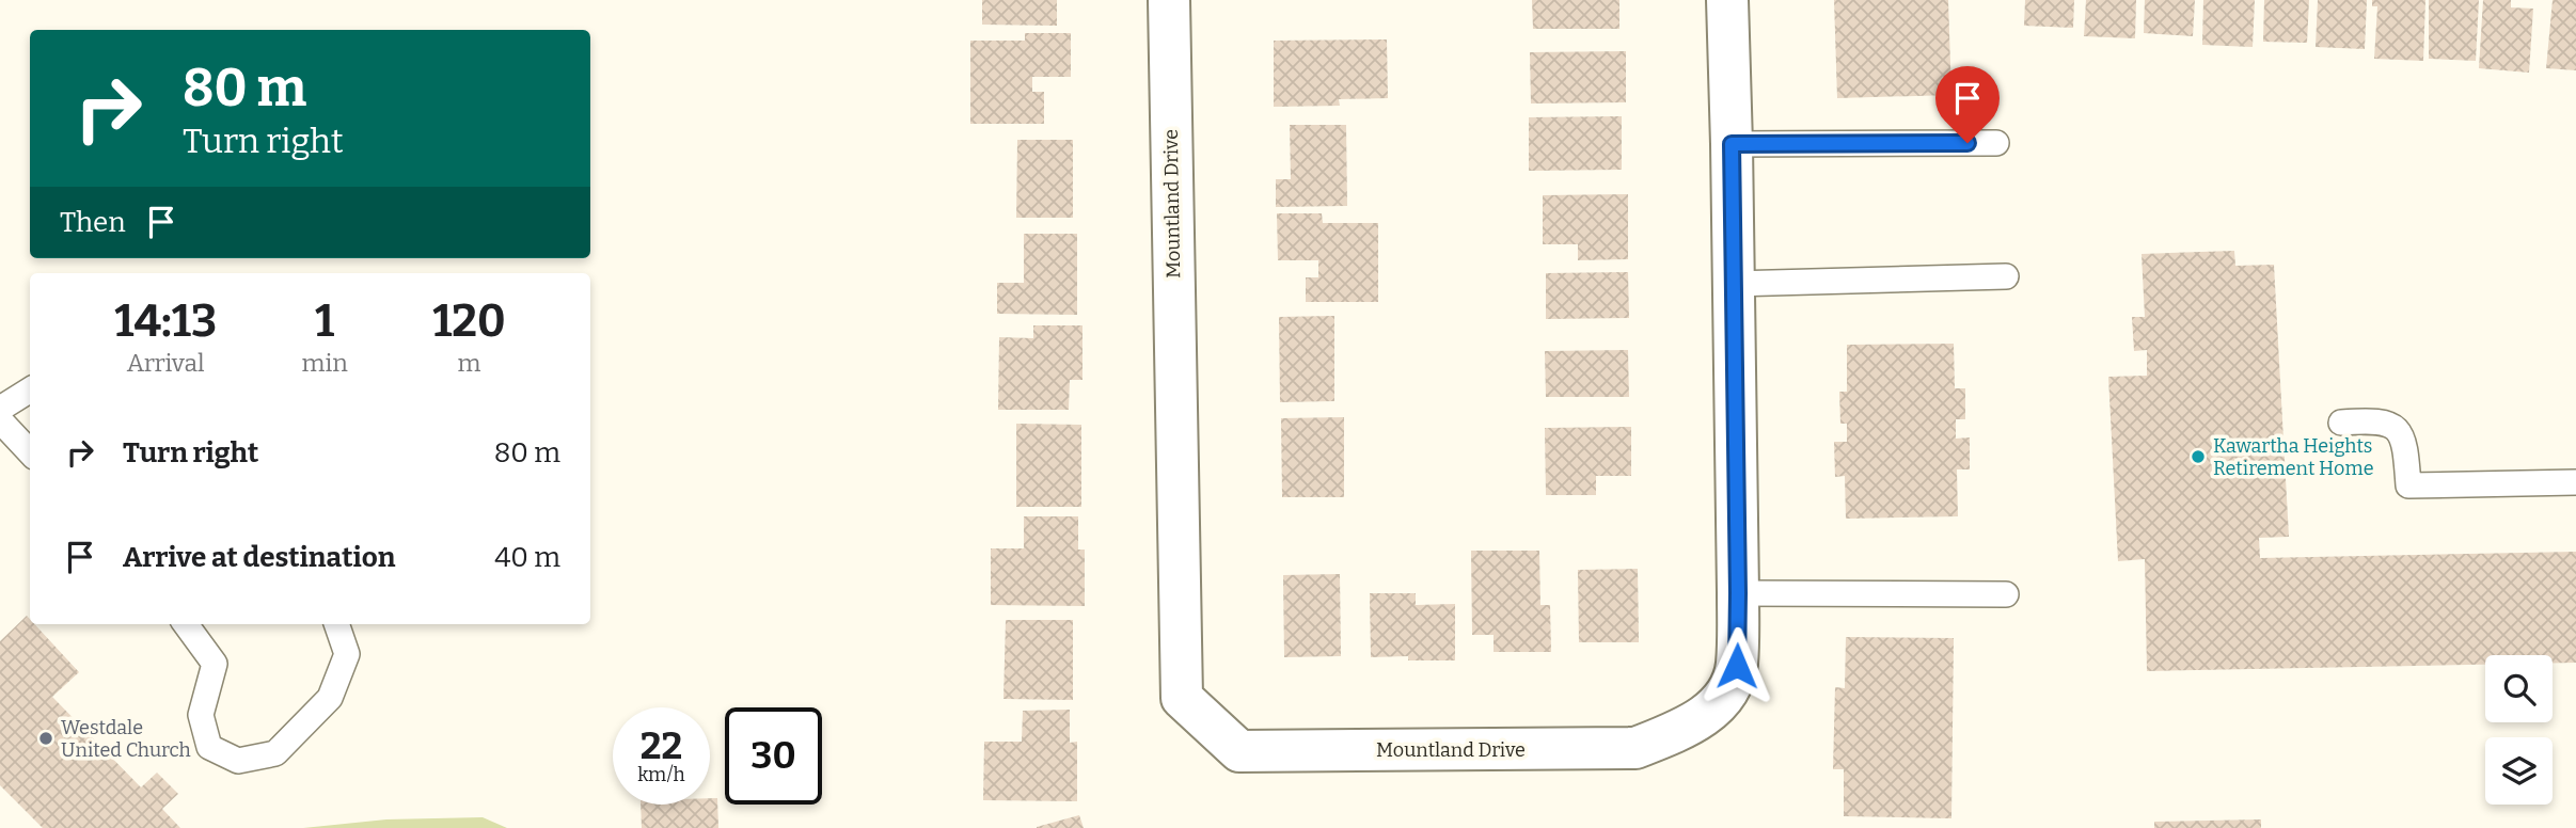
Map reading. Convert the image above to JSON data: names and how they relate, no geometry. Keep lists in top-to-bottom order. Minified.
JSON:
{"streets":{"street":["Mountland Drive"]},"places":["Kawartha Heights Retirement Home","Westdale United Church"],"page":{"turn":["80 m","Turn right"],"then":"Then","eta":["14:13","Arrival","1","min","120","m"],"list":[{"name":"Turn right","value":"80 m"},{"name":"Arrive at destination","value":"40 m"}],"speed":"22 km/h","limit":"30"}}
